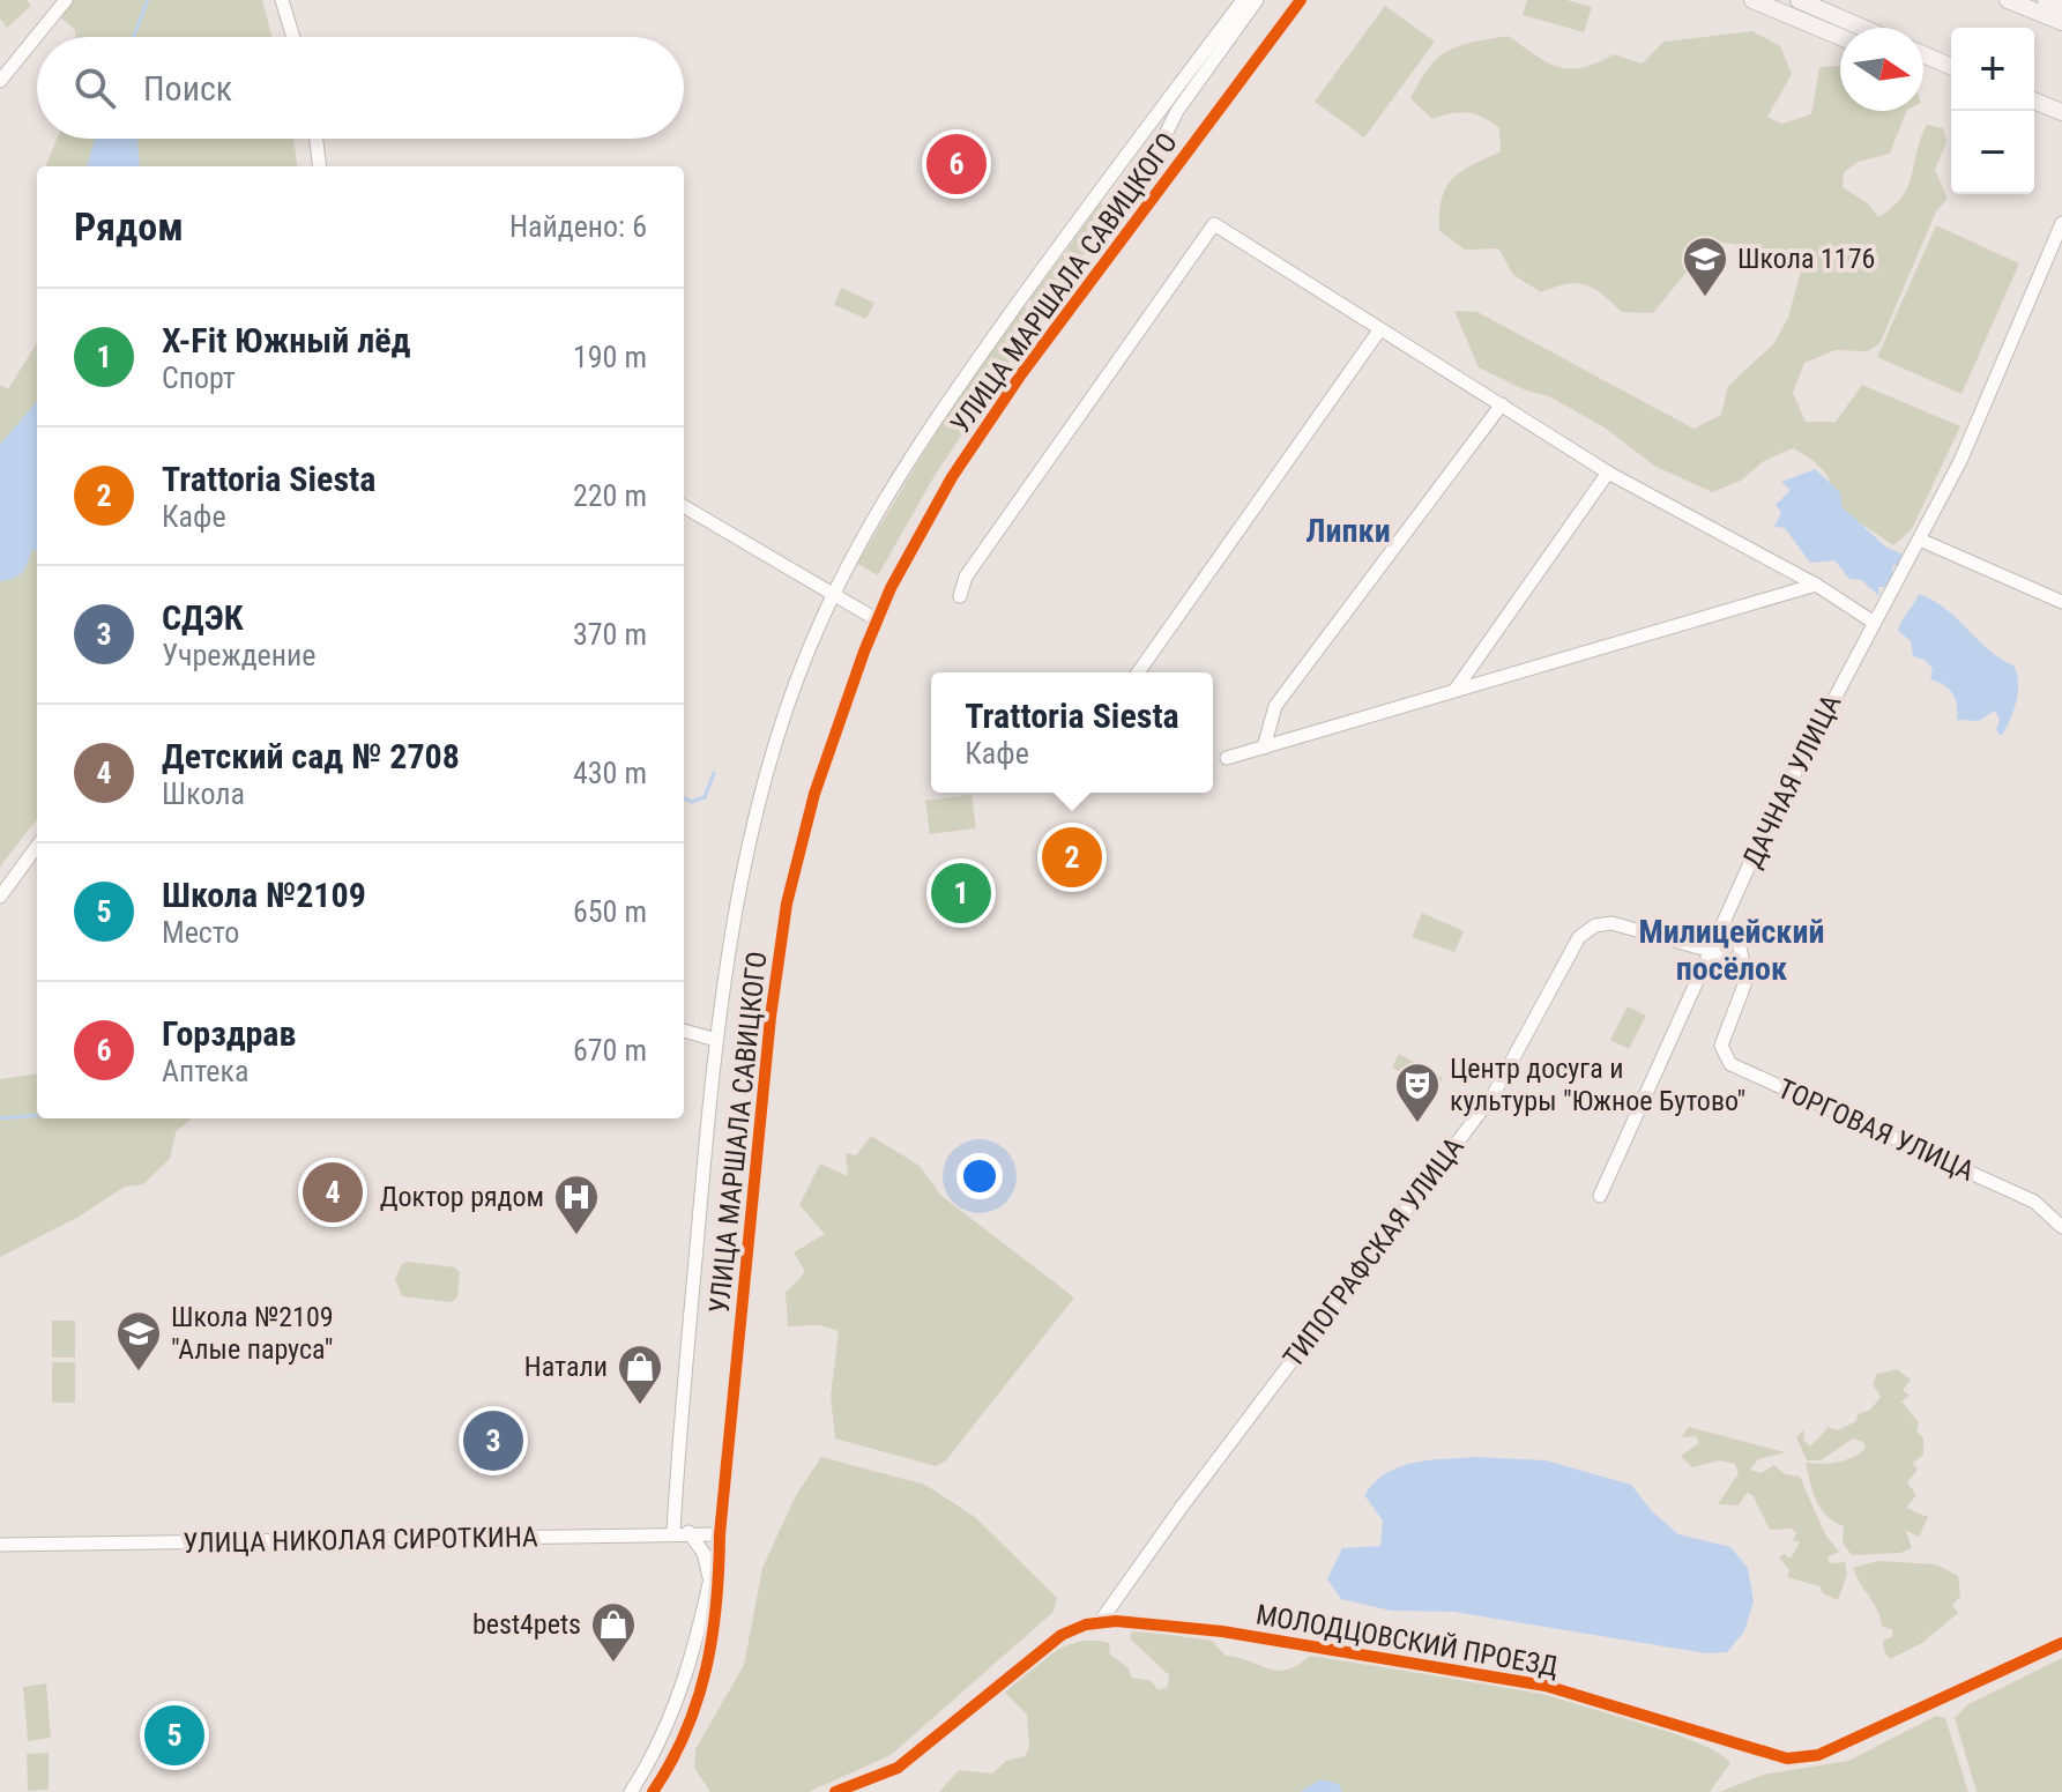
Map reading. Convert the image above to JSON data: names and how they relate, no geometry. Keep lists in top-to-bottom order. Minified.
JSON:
{"streets":{"street":["УЛИЦА МАРШАЛА САВИЦКОГО","ДАЧНАЯ УЛИЦА","ТОРГОВАЯ УЛИЦА","ТИПОГРАФСКАЯ УЛИЦА","УЛИЦА НИКОЛАЯ СИРОТКИНА","МОЛОДЦОВСКИЙ ПРОЕЗД"]},"crossings":[["УЛИЦА МАРШАЛА САВИЦКОГО","УЛИЦА НИКОЛАЯ СИРОТКИНА"],["ДАЧНАЯ УЛИЦА","ТИПОГРАФСКАЯ УЛИЦА"],["ТИПОГРАФСКАЯ УЛИЦА","МОЛОДЦОВСКИЙ ПРОЕЗД"]],"districts":["Липки","Милицейский посёлок"],"places":{"school or university":["Школа 1176","Школа №2109 \"Алые паруса\""],"theatre":["Центр досуга и культуры \"Южное Бутово\""],"hospital":["Доктор рядом"],"shop":["Натали","best4pets"]},"north":"right","page":{"map_buttons":["+","−"],"search":"Поиск","pins":["6","2","1","4","3","5"],"heading":["Рядом","Найдено: 6"],"list":[{"mark":"1","name":"X-Fit Южный лёд","note":"Спорт","value":"190 m"},{"mark":"2","name":"Trattoria Siesta","note":"Кафе","value":"220 m"},{"mark":"3","name":"СДЭК","note":"Учреждение","value":"370 m"},{"mark":"4","name":"Детский сад № 2708","note":"Школа","value":"430 m"},{"mark":"5","name":"Школа №2109","note":"Место","value":"650 m"},{"mark":"6","name":"Горздрав","note":"Аптека","value":"670 m"}],"popup":["Trattoria Siesta","Кафе"]}}
